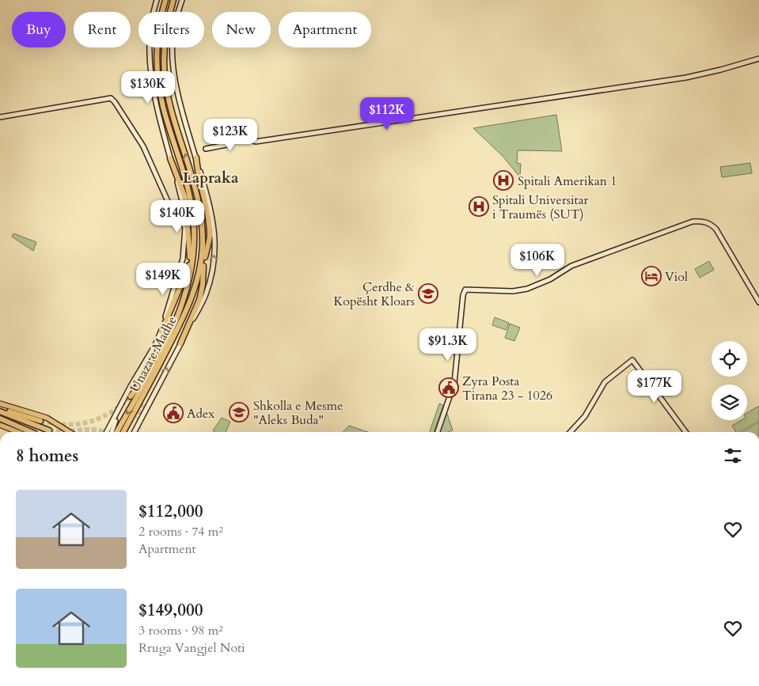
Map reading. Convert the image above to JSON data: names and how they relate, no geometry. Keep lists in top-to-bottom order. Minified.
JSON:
{"streets":{"highway":["Unaza e Madhe"]},"districts":["Lapraka"],"places":{"hospital":["Spitali Amerikan 1","Spitali Universitar i Traumës (SUT)"],"hotel":["Viol"],"school or university":["Çerdhe & Kopësht Kloars","Shkolla e Mesme \"Aleks Buda\""],"public building":["Zyra Posta Tirana 23 - 1026","Adex"]},"page":{"chip":["Buy","Rent","Filters","New","Apartment"],"price":["$130K","$112K","$123K","$140K","$106K","$149K","$91.3K","$177K"],"heading":"8 homes","list":[{"name":"$112,000","note":"2 rooms · 74 m² · Apartment"},{"name":"$149,000","note":"3 rooms · 98 m² · Rruga Vangjel Noti"}]}}
